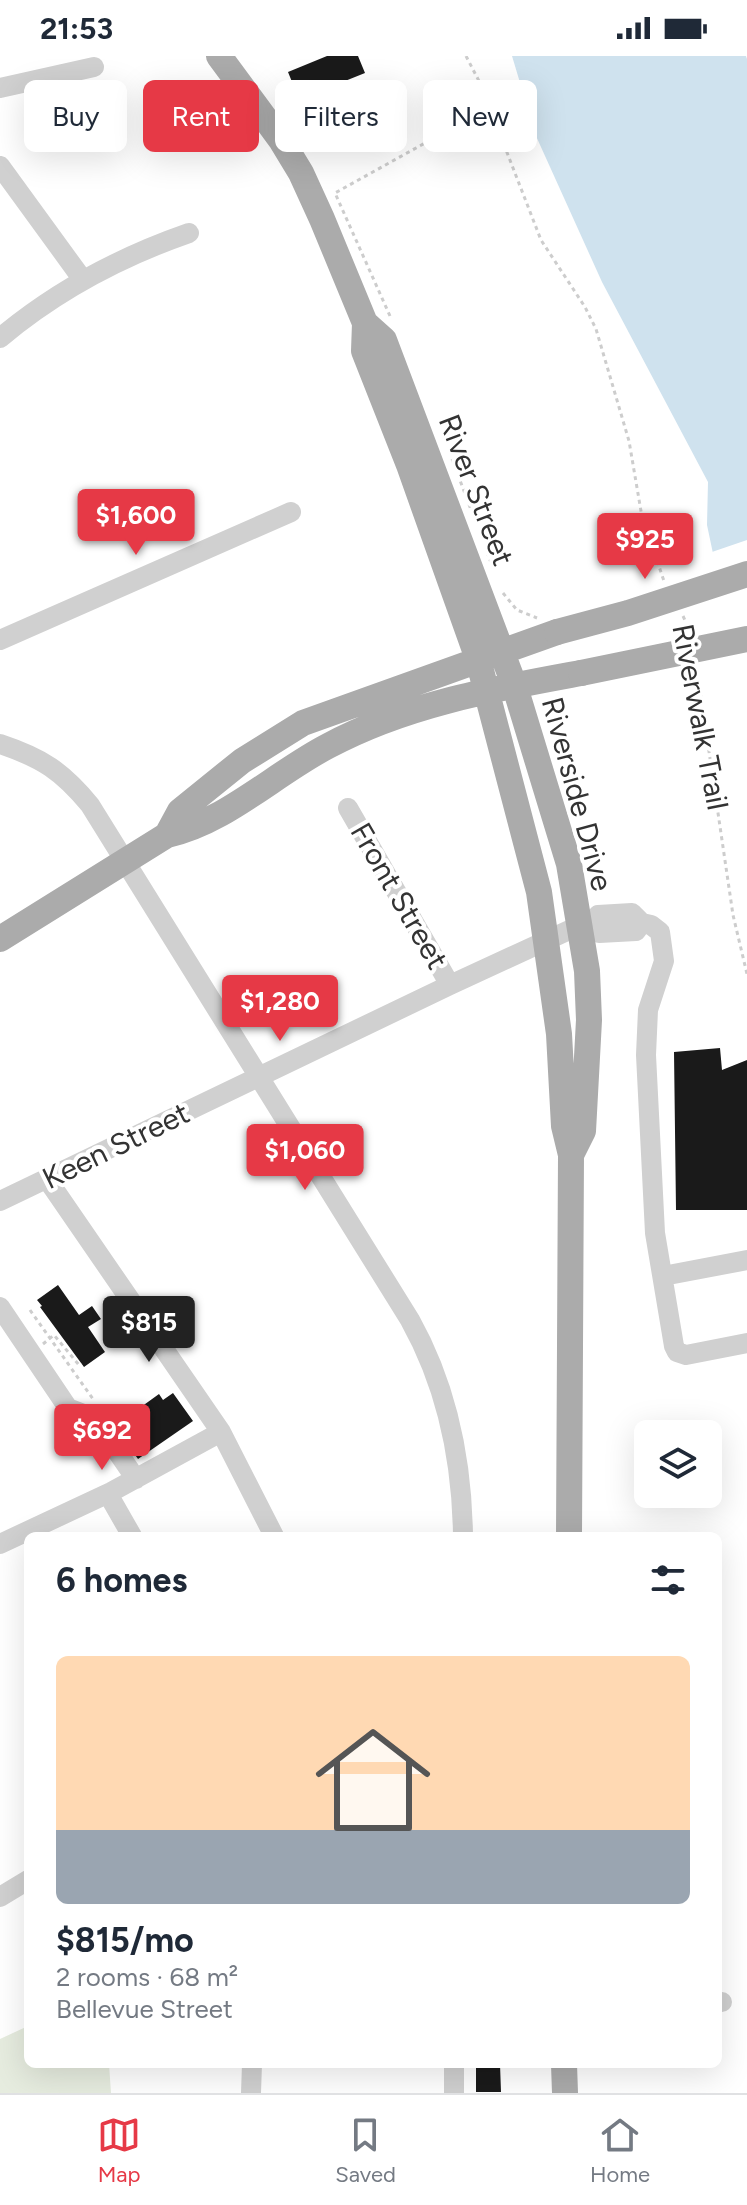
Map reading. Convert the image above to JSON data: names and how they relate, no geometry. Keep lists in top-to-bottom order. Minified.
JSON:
{"streets":{"main road":["River Street","Riverside Drive"],"street":["Front Street","Keen Street"],"path":["Riverwalk Trail"]},"crossings":[["River Street","Riverside Drive"],["Riverside Drive","Keen Street"],["Front Street","Keen Street"]],"page":{"status":"21:53","chip":["Buy","Rent","Filters","New"],"price":["$1,600","$925","$1,280","$1,060","$815","$692"],"heading":"6 homes","list":[{"name":"$815/mo","note":"2 rooms · 68 m² · Bellevue Street"}],"tabs":["Map","Saved","Home"]}}
